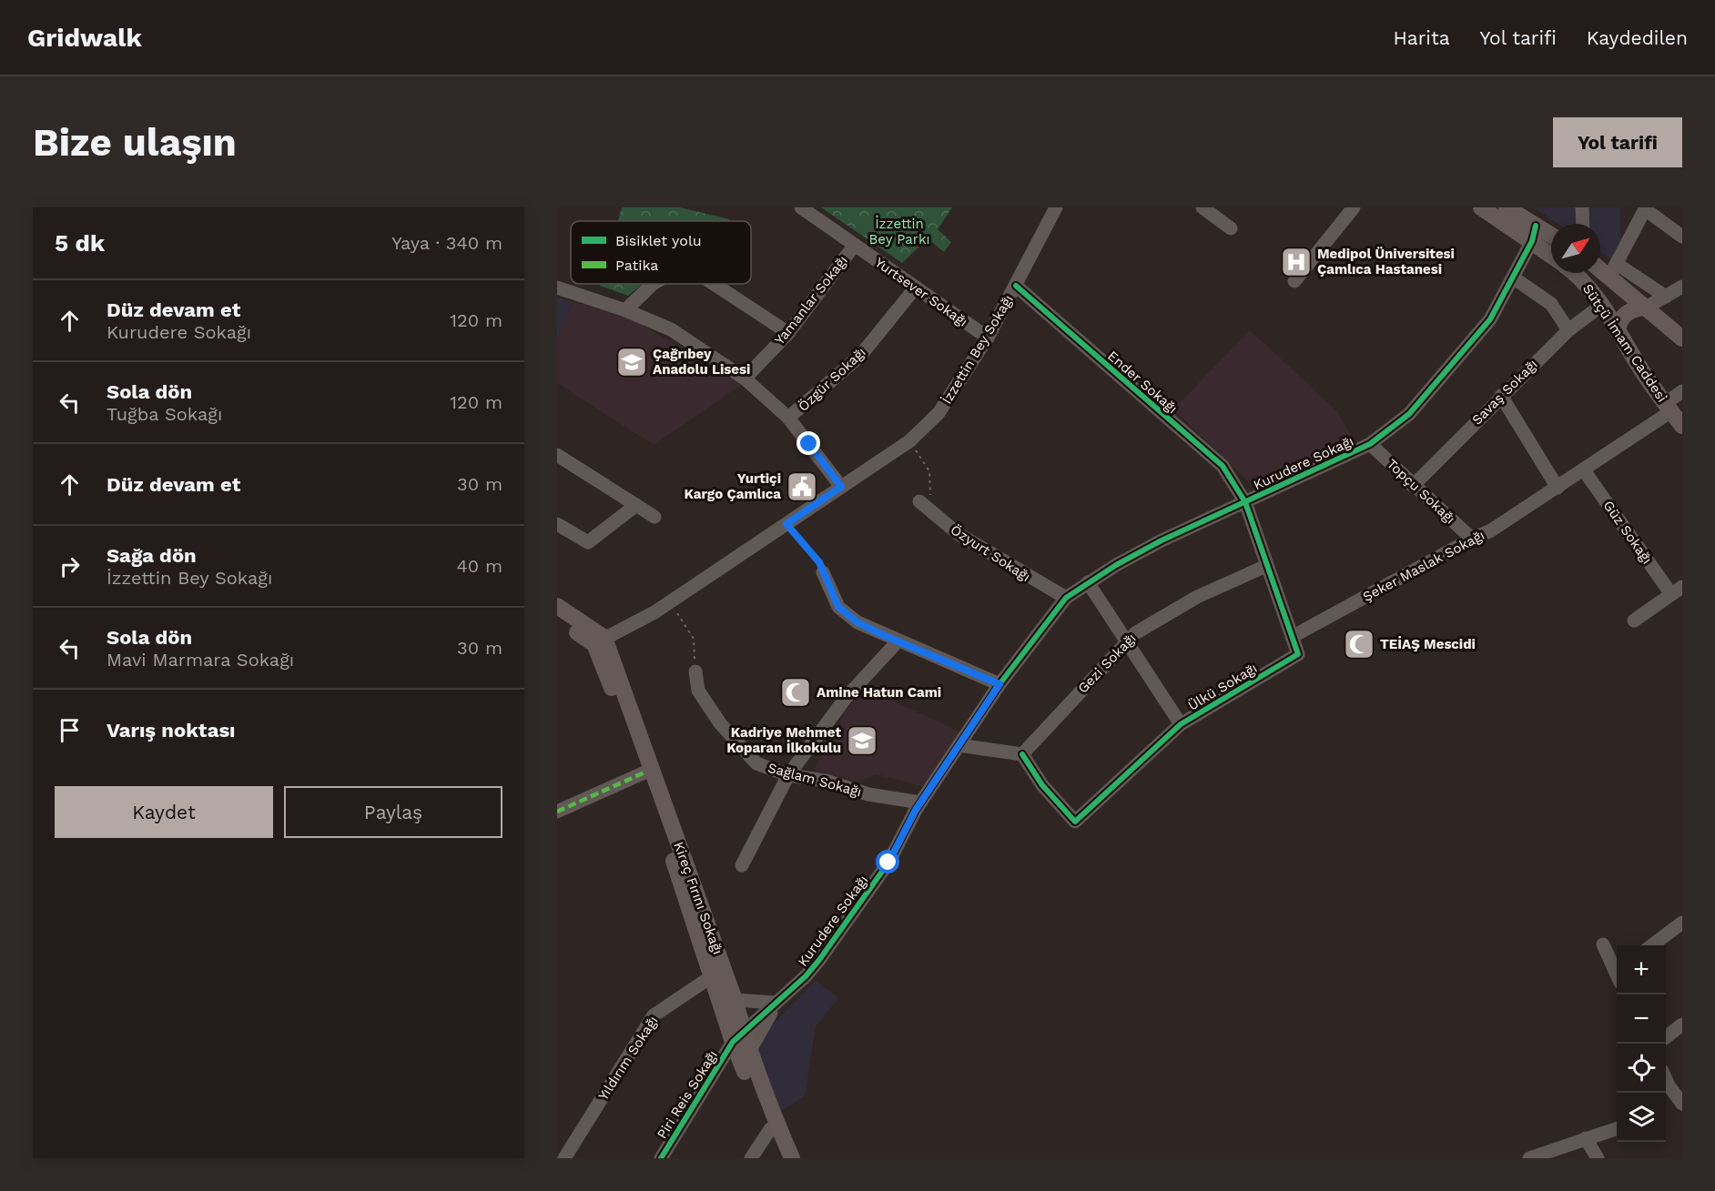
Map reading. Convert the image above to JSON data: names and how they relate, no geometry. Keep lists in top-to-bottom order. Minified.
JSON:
{"streets":{"main road":["Sütçü İmam Caddesi","Kireç Fırını Sokağı"],"street":["Yurtsever Sokağı","Yamanlar Sokağı","İzzettin Bey Sokağı","Özgür Sokağı","Ender Sokağı","Savaş Sokağı","Kurudere Sokağı","Topçu Sokağı","Güz Sokağı","Özyurt Sokağı","Şeker Maslak Sokağı","Gezi Sokağı","Ülkü Sokağı","Sağlam Sokağı","Yıldırım Sokağı","Piri Reis Sokağı"]},"crossings":[["Yurtsever Sokağı","Yamanlar Sokağı"],["Yurtsever Sokağı","İzzettin Bey Sokağı"],["Yurtsever Sokağı","Özgür Sokağı"],["Sütçü İmam Caddesi","Savaş Sokağı"],["Sütçü İmam Caddesi","Şeker Maslak Sokağı"],["İzzettin Bey Sokağı","Ender Sokağı"],["İzzettin Bey Sokağı","Kireç Fırını Sokağı"],["Ender Sokağı","Kurudere Sokağı"],["Savaş Sokağı","Topçu Sokağı"],["Kurudere Sokağı","Topçu Sokağı"],["Kurudere Sokağı","Özyurt Sokağı"],["Kurudere Sokağı","Sağlam Sokağı"],["Kurudere Sokağı","Kireç Fırını Sokağı"],["Kurudere Sokağı","Piri Reis Sokağı"],["Topçu Sokağı","Şeker Maslak Sokağı"],["Güz Sokağı","Şeker Maslak Sokağı"],["Şeker Maslak Sokağı","Ülkü Sokağı"],["Gezi Sokağı","Ülkü Sokağı"],["Kireç Fırını Sokağı","Yıldırım Sokağı"],["Kireç Fırını Sokağı","Piri Reis Sokağı"]],"parks":["İzzettin Bey Parkı"],"places":{"hospital":["Medipol Üniversitesi Çamlıca Hastanesi"],"school or university":["Çağrıbey Anadolu Lisesi","Kadriye Mehmet Koparan İlkokulu"],"public building":["Yurtiçi Kargo Çamlıca"],"mosque":["TEİAŞ Mescidi","Amine Hatun Cami"]},"legend":["Bisiklet yolu","Patika"],"north":"top right","page":{"header":"Gridwalk","nav":["Harita","Yol tarifi","Kaydedilen"],"buttons":["Yol tarifi",["Kaydet","Paylaş"]],"title":"Bize ulaşın","heading":["5 dk","Yaya · 340 m"],"list":[["Düz devam et","Kurudere Sokağı","120 m"],["Sola dön","Tuğba Sokağı","120 m"],["Düz devam et","30 m"],["Sağa dön","İzzettin Bey Sokağı","40 m"],["Sola dön","Mavi Marmara Sokağı","30 m"],"Varış noktası"],"map_buttons":["+","−"]}}
